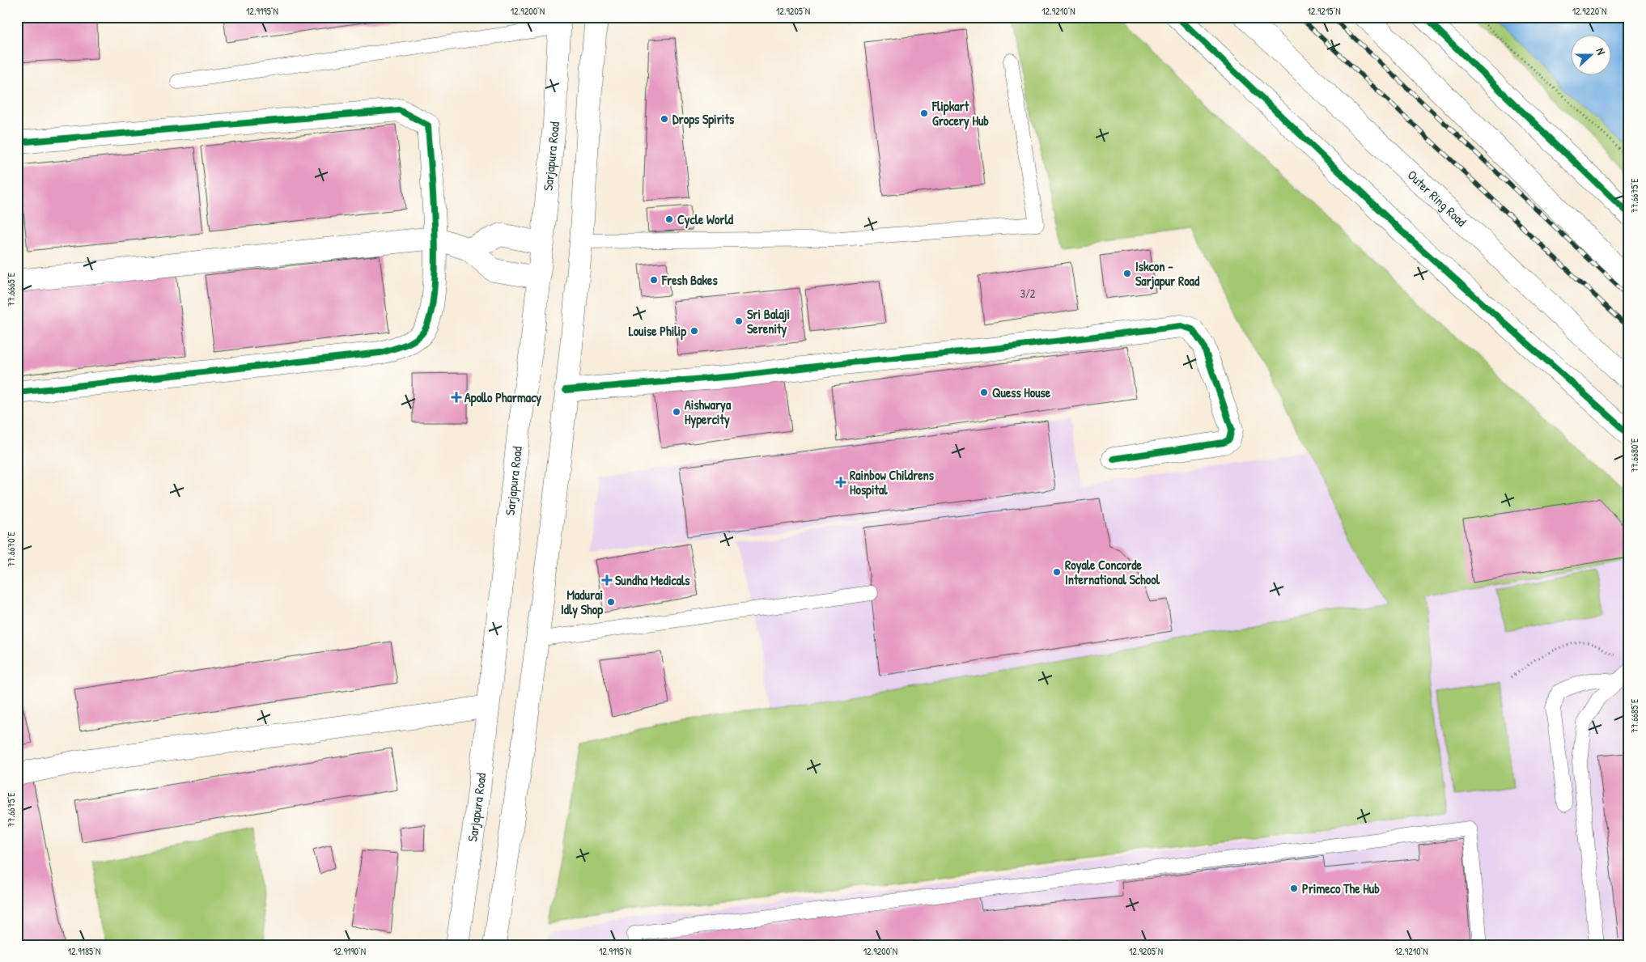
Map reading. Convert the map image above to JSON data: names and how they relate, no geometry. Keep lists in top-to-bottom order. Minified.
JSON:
{"streets":{"main road":["Sarjapura Road","Outer Ring Road"]},"places":{"other":["Flipkart Grocery Hub","Drops Spirits","Cycle World","Iskcon - Sarjapur Road","Fresh Bakes","Sri Balaji Serenity","Louise Philip","Quess House","Aishwarya Hypercity","Royale Concorde International School","Madurai Idly Shop","Primeco The Hub"],"health":["Apollo Pharmacy","Rainbow Childrens Hospital","Sundha Medicals"]},"house_numbers":["3/2"],"north":"right","coordinates":["12.9195°N","12.9200°N","12.9205°N","12.9210°N","12.9215°N","12.9220°N","77.6675°E","77.6665°E","77.6680°E","77.6670°E","77.6685°E","12.9185°N","12.9190°N"]}
